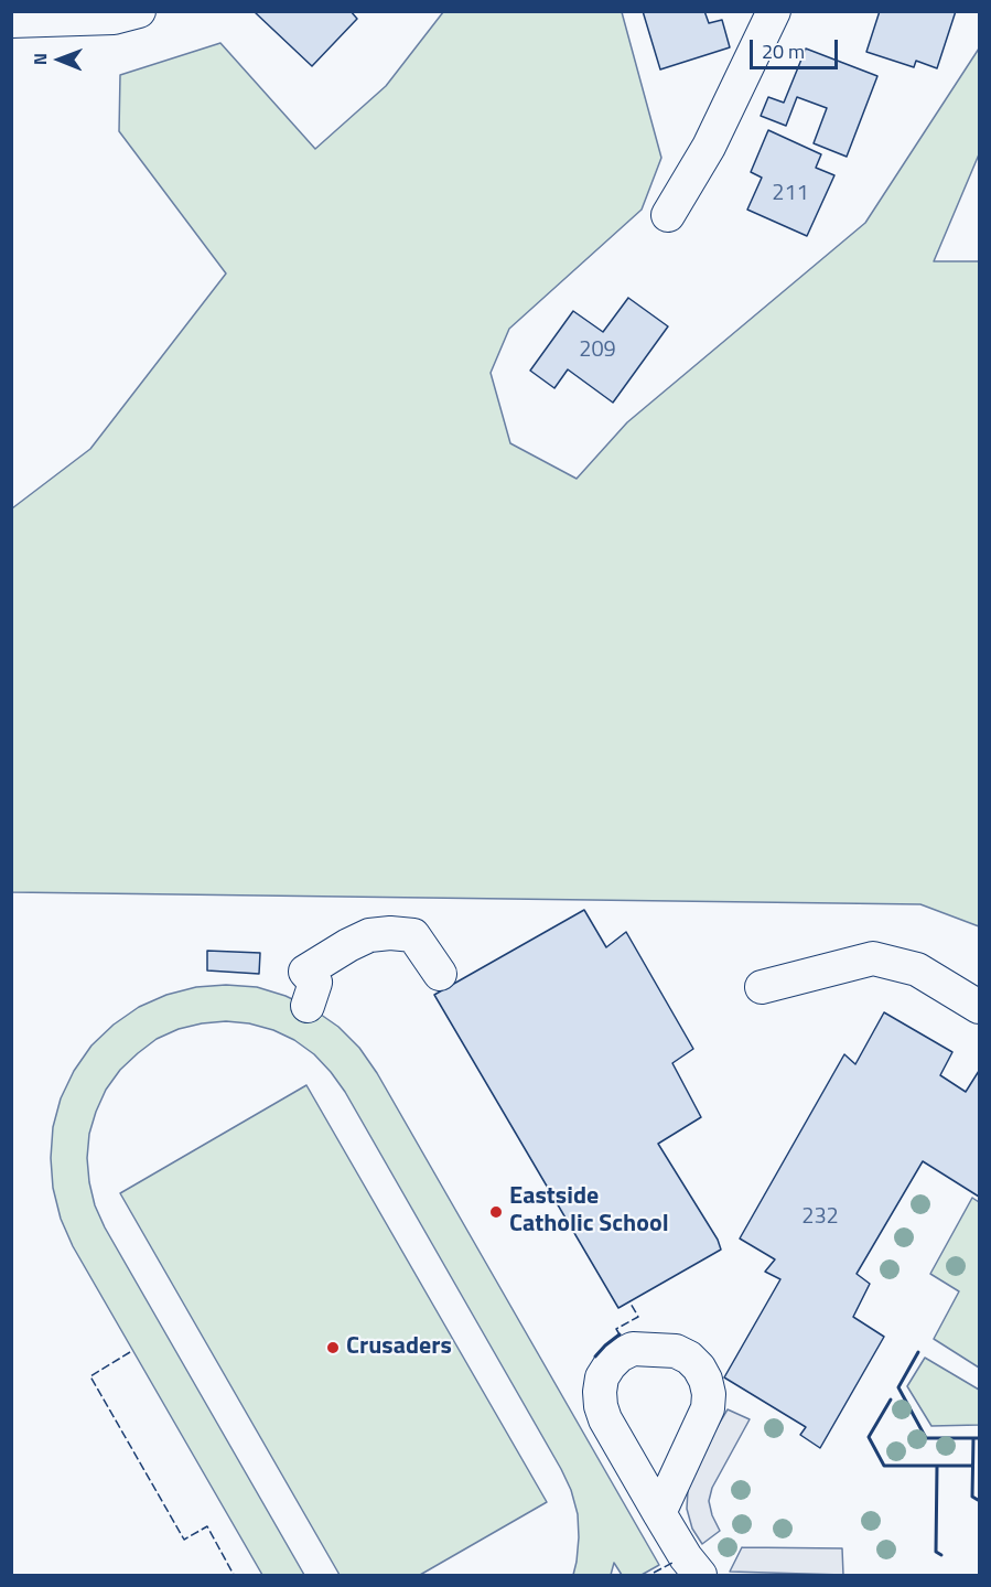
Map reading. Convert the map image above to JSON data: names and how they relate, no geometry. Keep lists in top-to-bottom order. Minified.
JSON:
{"places":["Eastside Catholic School","Crusaders"],"house_numbers":["211","209","232"],"scale_bar":"20 m","north":"left"}
